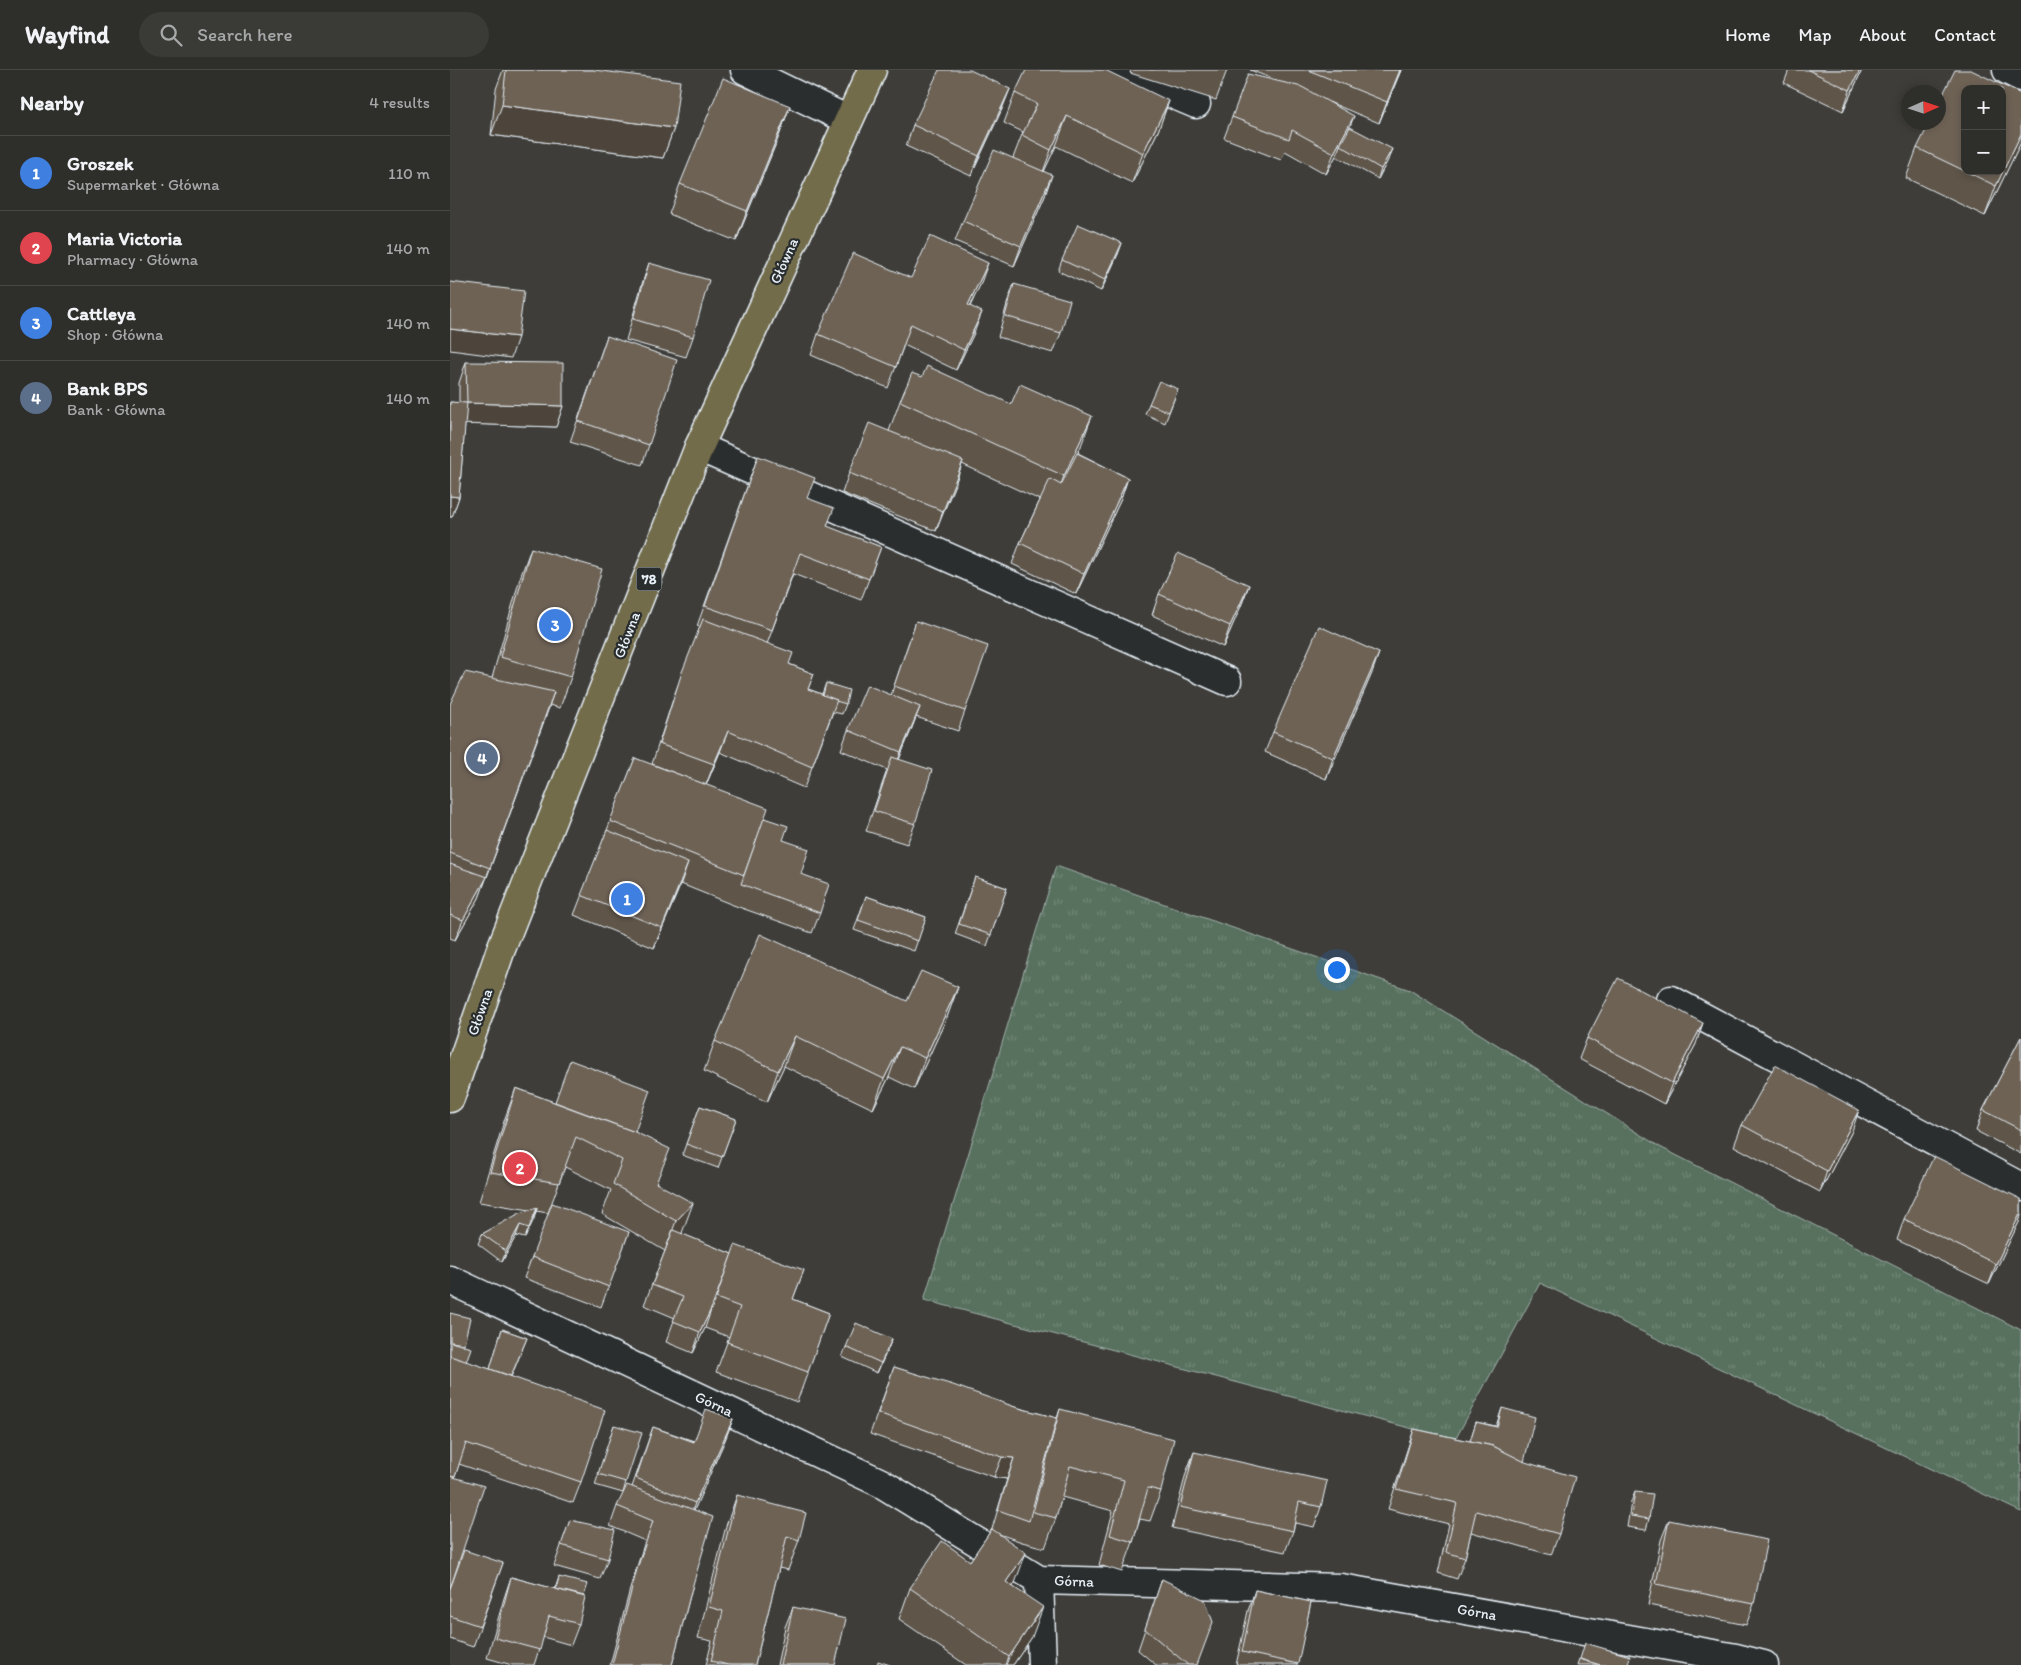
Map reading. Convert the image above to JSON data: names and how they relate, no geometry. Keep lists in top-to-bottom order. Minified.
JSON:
{"streets":{"main road":["Główna","78"],"street":["Górna"]},"north":"right","page":{"header":"Wayfind","search":"Search here","nav":["Home","Map","About","Contact"],"heading":["Nearby","4 results"],"map_buttons":["+","−"],"list":[{"mark":"1","name":"Groszek","note":"Supermarket · Główna","value":"110 m"},{"mark":"2","name":"Maria Victoria","note":"Pharmacy · Główna","value":"140 m"},{"mark":"3","name":"Cattleya","note":"Shop · Główna","value":"140 m"},{"mark":"4","name":"Bank BPS","note":"Bank · Główna","value":"140 m"}],"pins":["3","4","1","2"]}}
